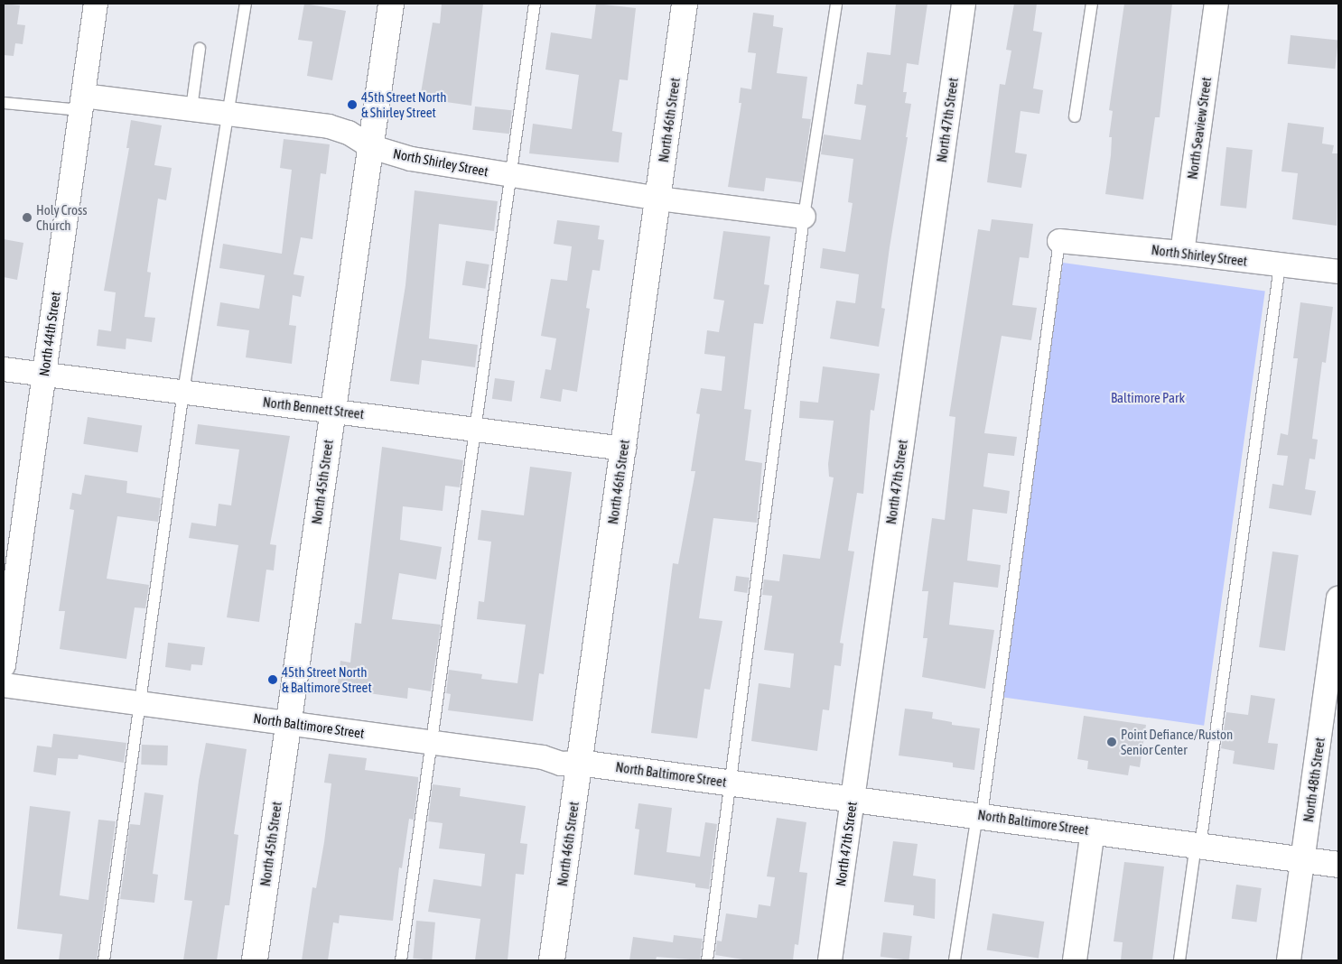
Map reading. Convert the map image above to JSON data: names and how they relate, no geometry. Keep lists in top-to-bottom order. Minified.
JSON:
{"streets":{"street":["North 46th Street","North 47th Street","North Seaview Street","North Shirley Street","North 44th Street","North Bennett Street","North 45th Street","North Baltimore Street","North 48th Street"]},"crossings":[["North 46th Street","North Shirley Street"],["North 46th Street","North Bennett Street"],["North 46th Street","North Baltimore Street"],["North 47th Street","North Baltimore Street"],["North Seaview Street","North Shirley Street"],["North Shirley Street","North 44th Street"],["North Shirley Street","North 45th Street"],["North 44th Street","North Bennett Street"],["North Bennett Street","North 45th Street"],["North 45th Street","North Baltimore Street"],["North Baltimore Street","North 48th Street"]],"parks":["Baltimore Park"],"places":["45th Street North & Shirley Street","Holy Cross Church","45th Street North & Baltimore Street","Point Defiance/Ruston Senior Center"]}
